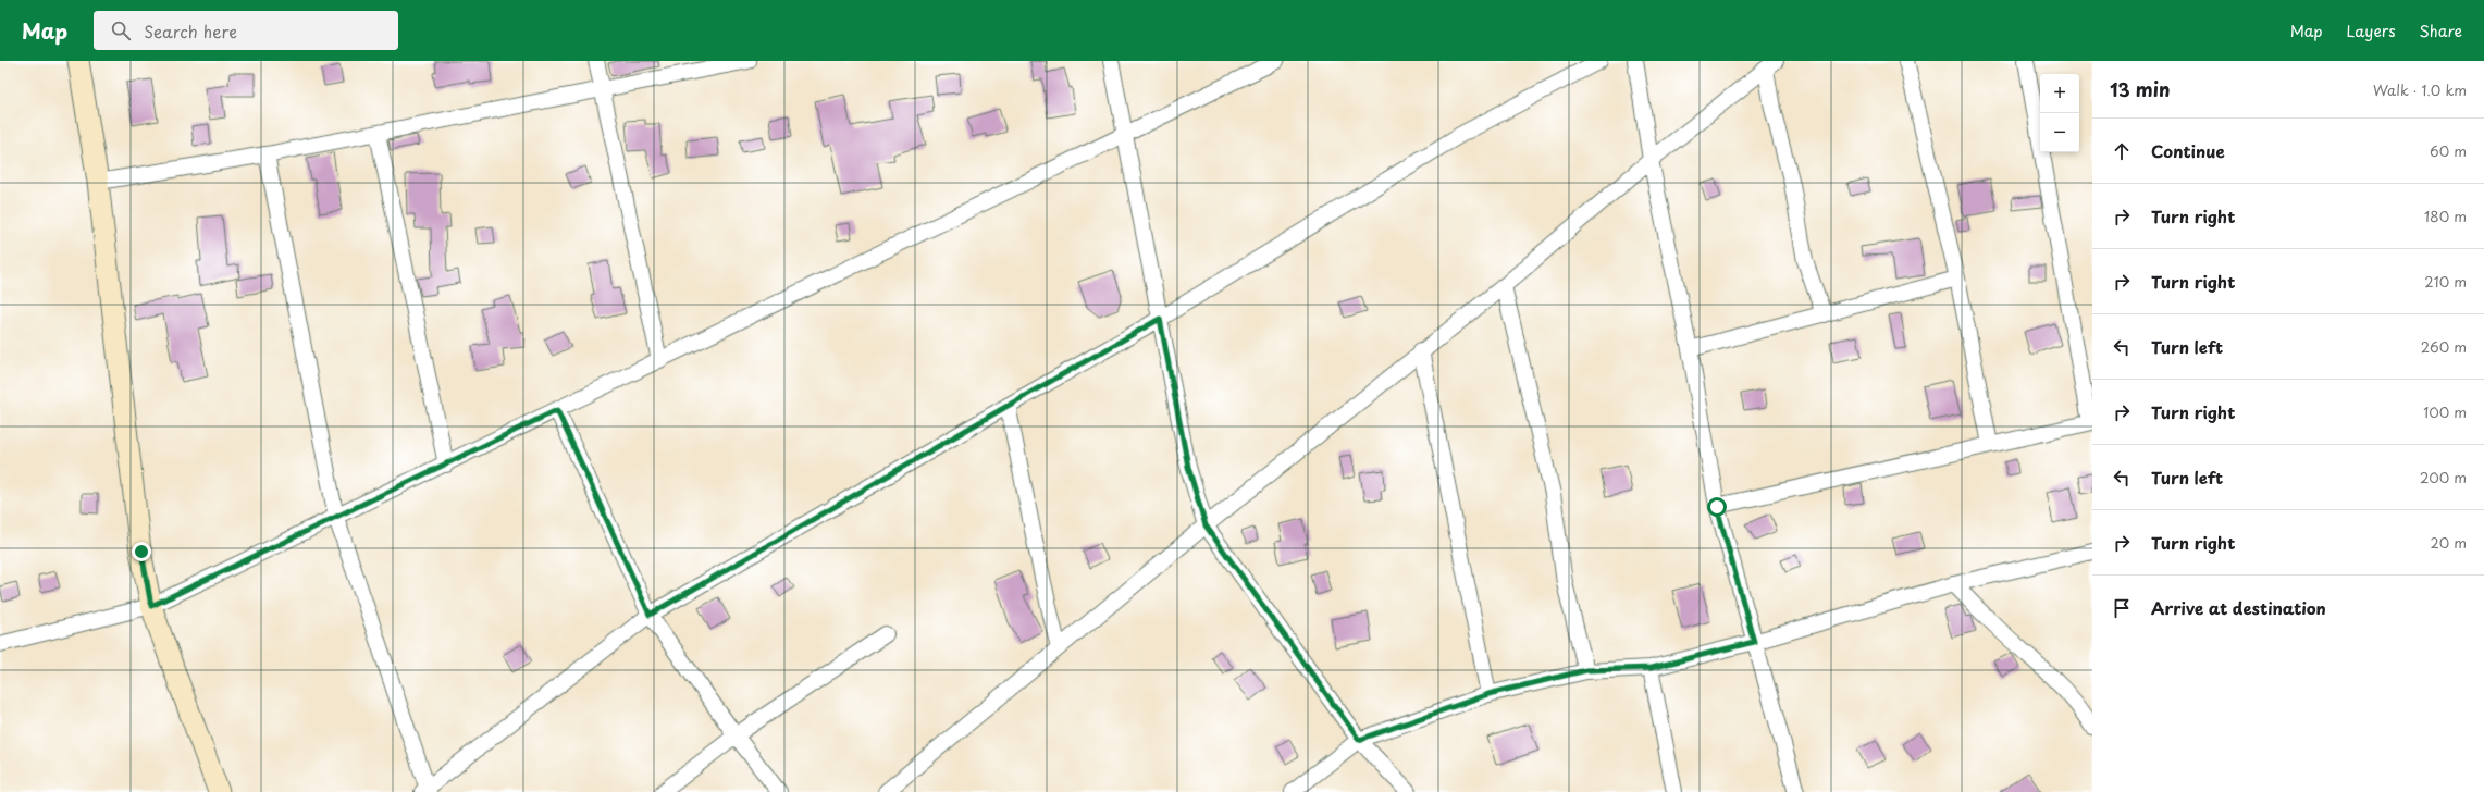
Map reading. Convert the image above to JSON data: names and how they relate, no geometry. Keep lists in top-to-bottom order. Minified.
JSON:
{"page":{"header":"Map","search":"Search here","nav":["Map","Layers","Share"],"heading":["13 min","Walk · 1.0 km"],"map_buttons":["+","−"],"list":[["Continue","60 m"],["Turn right","180 m"],["Turn right","210 m"],["Turn left","260 m"],["Turn right","100 m"],["Turn left","200 m"],["Turn right","20 m"],"Arrive at destination"]}}
